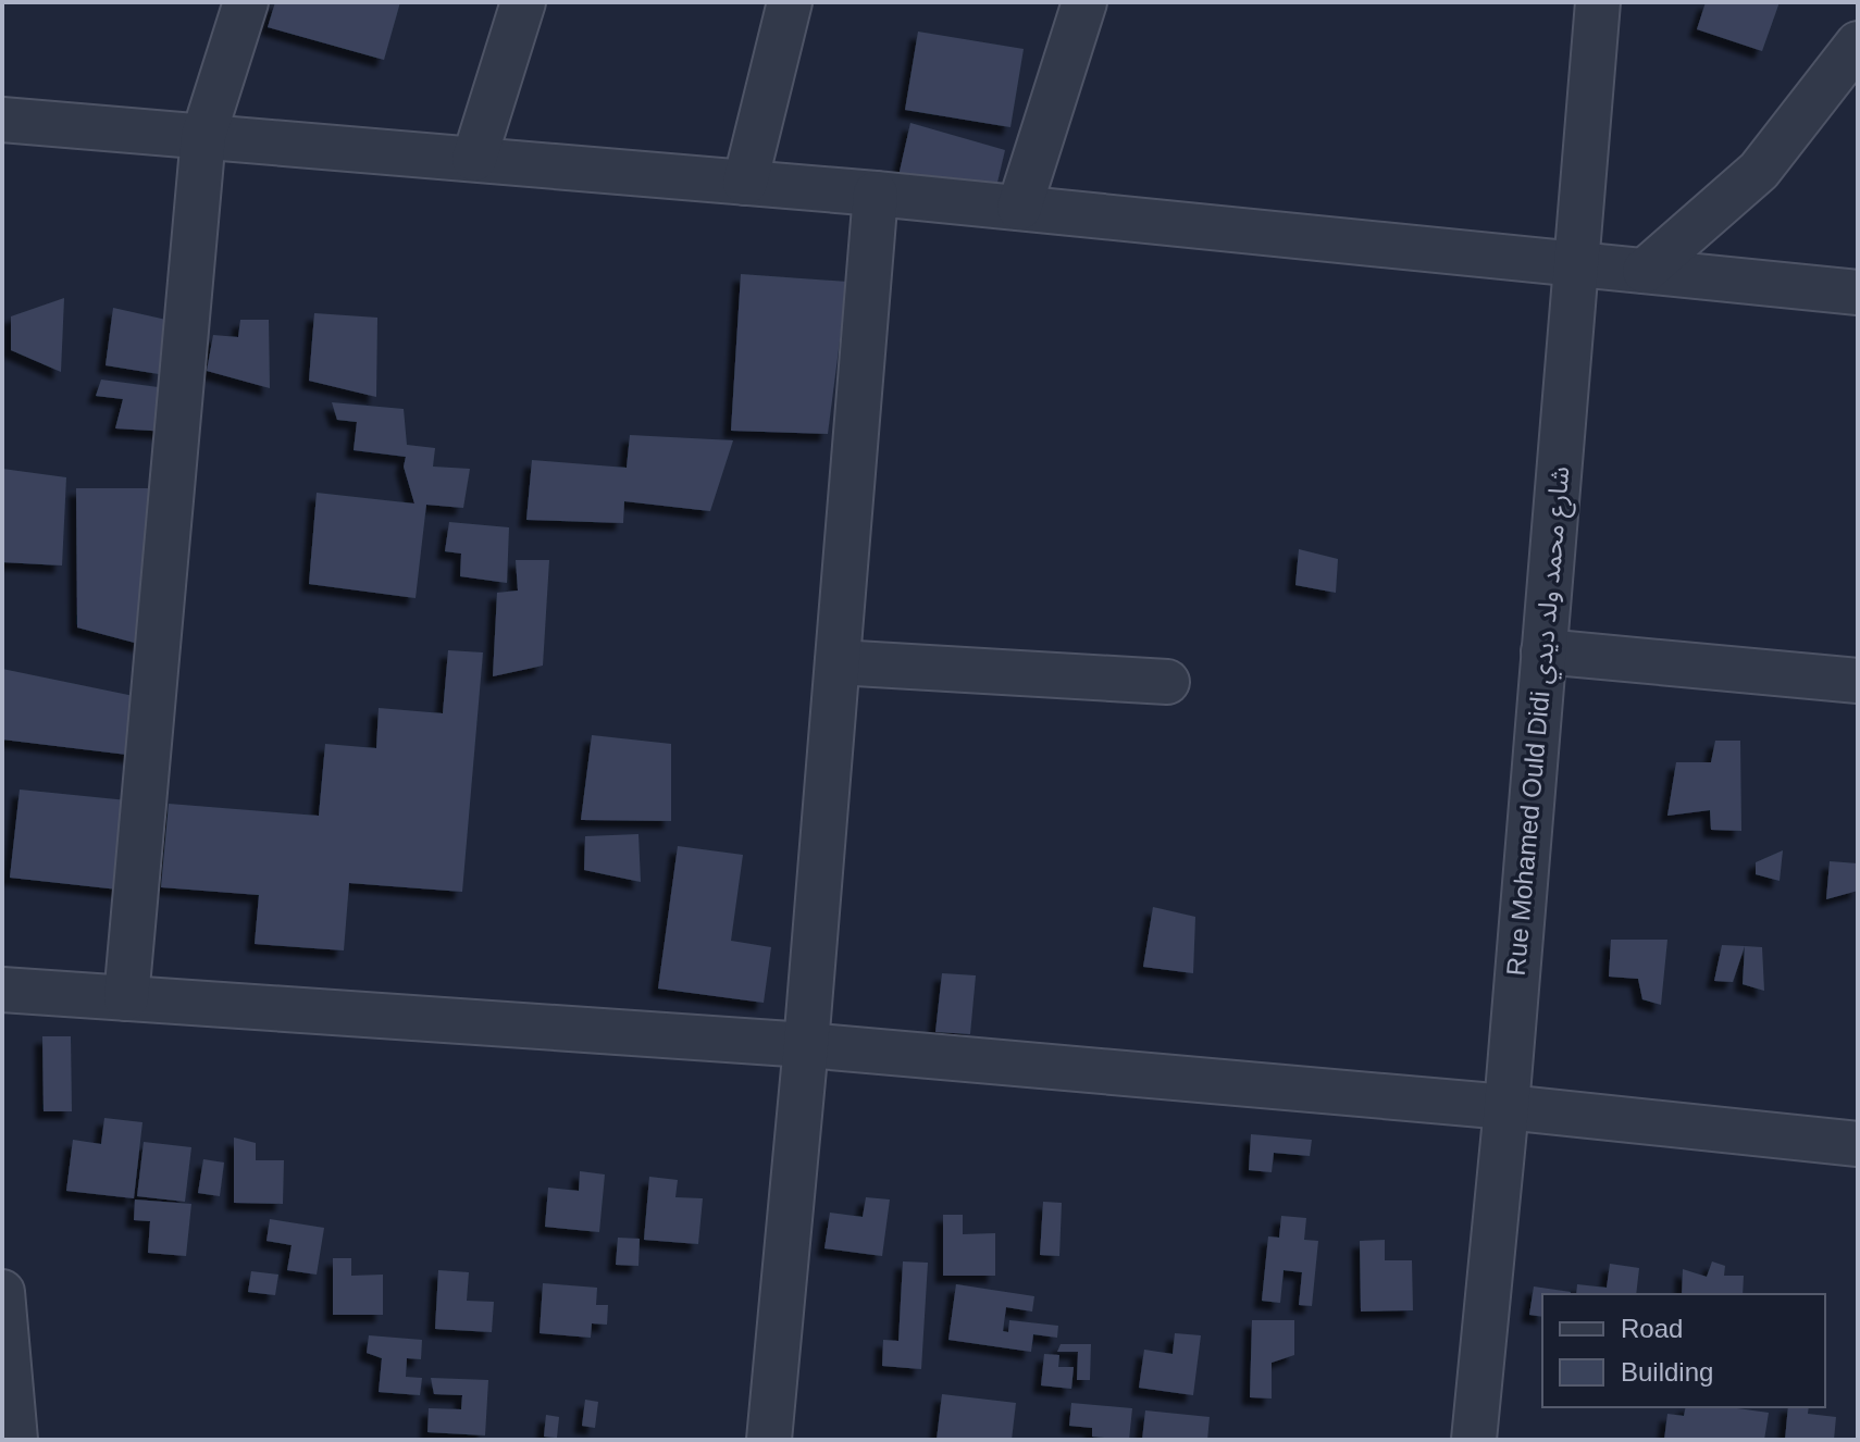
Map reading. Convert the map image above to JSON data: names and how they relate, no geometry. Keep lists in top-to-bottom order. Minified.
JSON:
{"streets":{"street":["Rue Mohamed Ould Didi شارع محمد ولد ديدي"]},"legend":["Road","Building"]}
